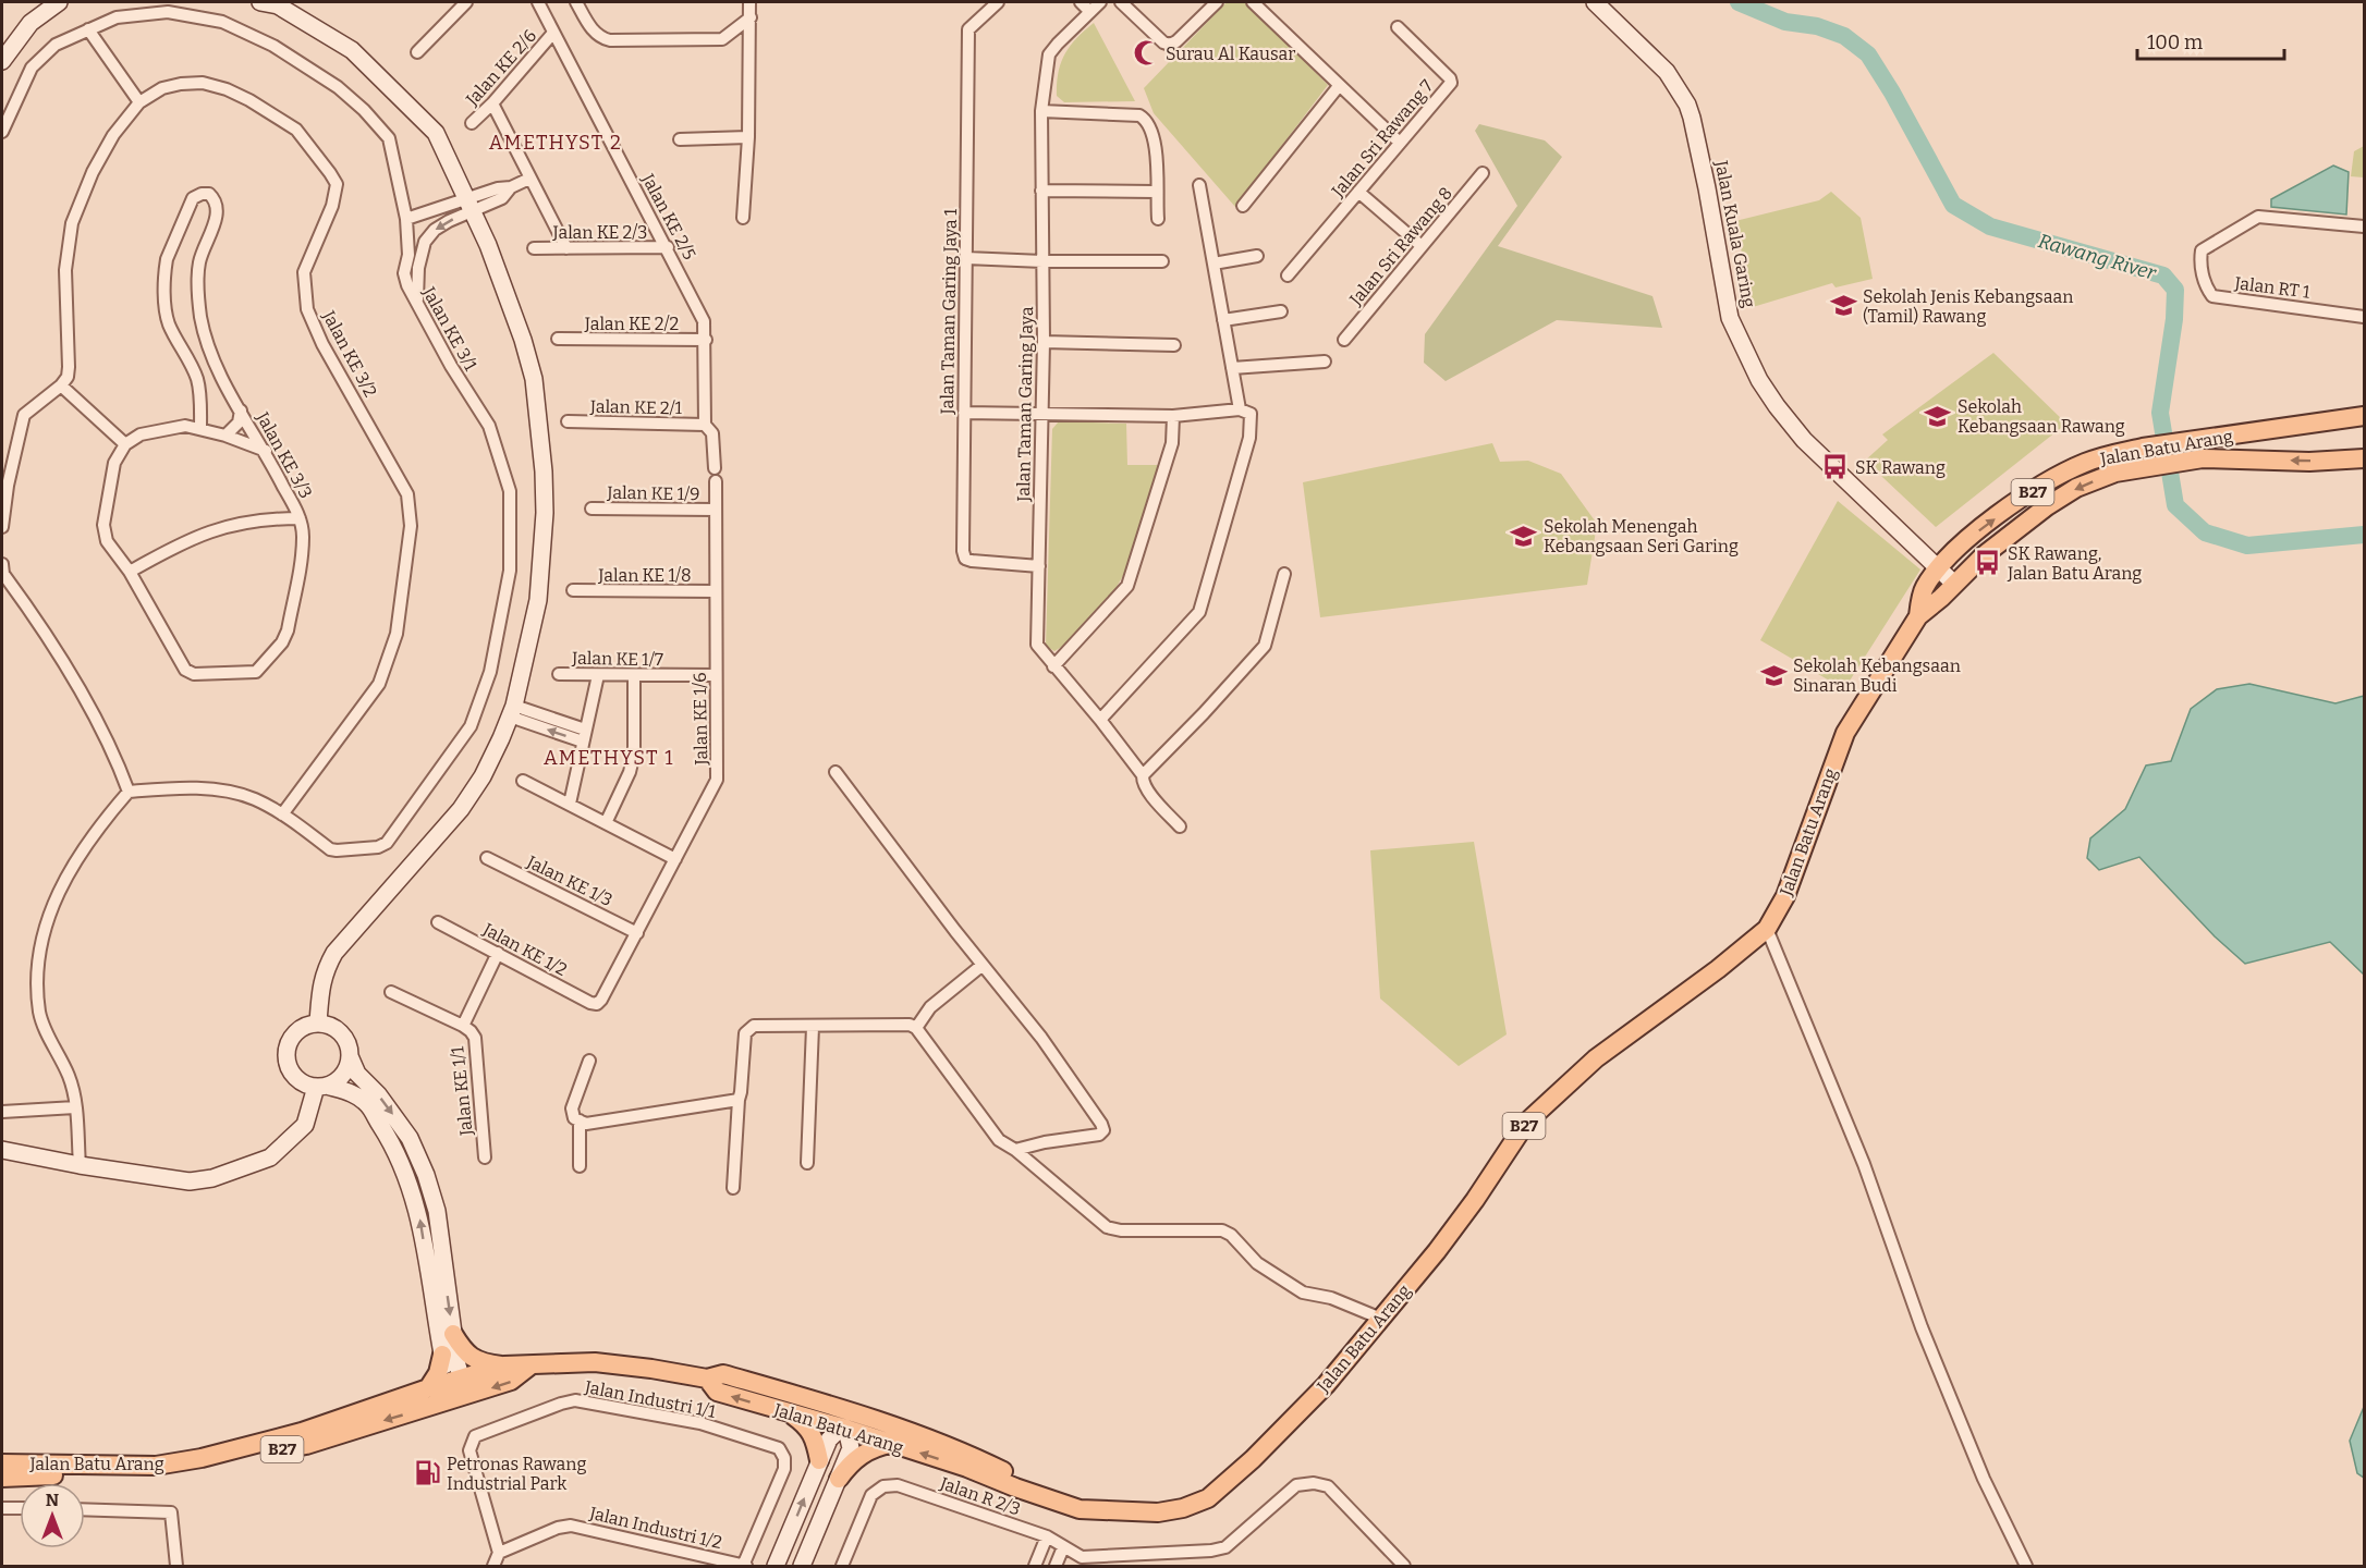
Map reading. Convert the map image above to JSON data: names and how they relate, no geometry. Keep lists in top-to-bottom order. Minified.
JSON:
{"streets":{"main road":["Jalan Batu Arang","B27"],"street":["Jalan KE 2/6","Jalan Sri Rawang 7","Jalan KE 2/5","Jalan KE 2/3","Jalan Kuala Garing","Jalan Sri Rawang 8","Jalan RT 1","Jalan Taman Garing Jaya 1","Jalan KE 2/2","Jalan KE 3/1","Jalan KE 3/2","Jalan Taman Garing Jaya","Jalan KE 2/1","Jalan KE 3/3","Jalan KE 1/9","Jalan KE 1/8","Jalan KE 1/7","Jalan KE 1/6","Jalan KE 1/3","Jalan KE 1/2","Jalan KE 1/1","Jalan Industri 1/1","Jalan R 2/3","Jalan Industri 1/2"]},"crossings":[["Jalan KE 2/6","Jalan KE 2/5"],["Jalan KE 2/5","Jalan KE 2/3"],["Jalan KE 2/5","Jalan KE 2/2"],["Jalan KE 2/5","Jalan KE 2/1"],["Jalan Kuala Garing","Jalan Batu Arang"],["Jalan Taman Garing Jaya 1","Jalan Taman Garing Jaya"],["Jalan KE 3/1","Jalan KE 3/2"],["Jalan KE 1/9","Jalan KE 1/6"],["Jalan KE 1/8","Jalan KE 1/6"],["Jalan KE 1/7","Jalan KE 1/6"],["Jalan KE 1/6","Jalan KE 1/3"],["Jalan KE 1/6","Jalan KE 1/2"],["Jalan KE 1/2","Jalan KE 1/1"],["Jalan Industri 1/1","Jalan Industri 1/2"]],"districts":["AMETHYST 2","AMETHYST 1"],"water":["Rawang River"],"places":{"mosque":["Surau Al Kausar"],"school or university":["Sekolah Jenis Kebangsaan (Tamil) Rawang","Sekolah Kebangsaan Rawang","Sekolah Menengah Kebangsaan Seri Garing","Sekolah Kebangsaan Sinaran Budi"],"bus stop":["SK Rawang","SK Rawang, Jalan Batu Arang"],"fuel station":["Petronas Rawang Industrial Park"]},"scale_bar":"100 m","north":"top"}
